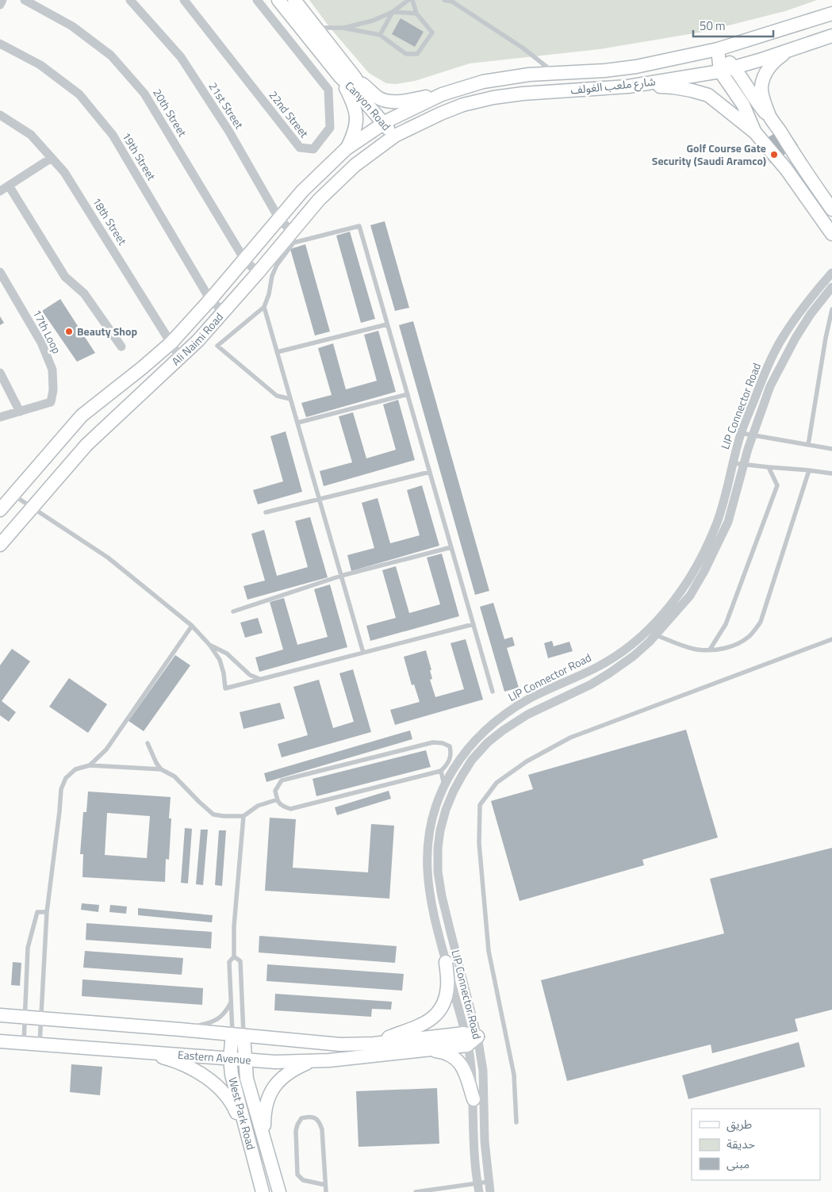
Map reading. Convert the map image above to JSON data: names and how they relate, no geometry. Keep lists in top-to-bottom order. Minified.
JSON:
{"streets":{"main road":["شارع ملعب الغولف","Canyon Road","Ali Naimi Road","Eastern Avenue","West Park Road"],"street":["21st Street","20th Street","22nd Street","19th Street","18th Street","17th Loop","LIP Connector Road"]},"crossings":[["شارع ملعب الغولف","Canyon Road"],["شارع ملعب الغولف","Ali Naimi Road"],["21st Street","Ali Naimi Road"],["Canyon Road","Ali Naimi Road"],["20th Street","Ali Naimi Road"],["19th Street","Ali Naimi Road"],["18th Street","Ali Naimi Road"],["LIP Connector Road","Eastern Avenue"],["Eastern Avenue","West Park Road"]],"places":["Golf Course Gate Security (Saudi Aramco)","Beauty Shop"],"legend":["طريق","حديقة","مبنى"],"scale_bar":"50 m"}
